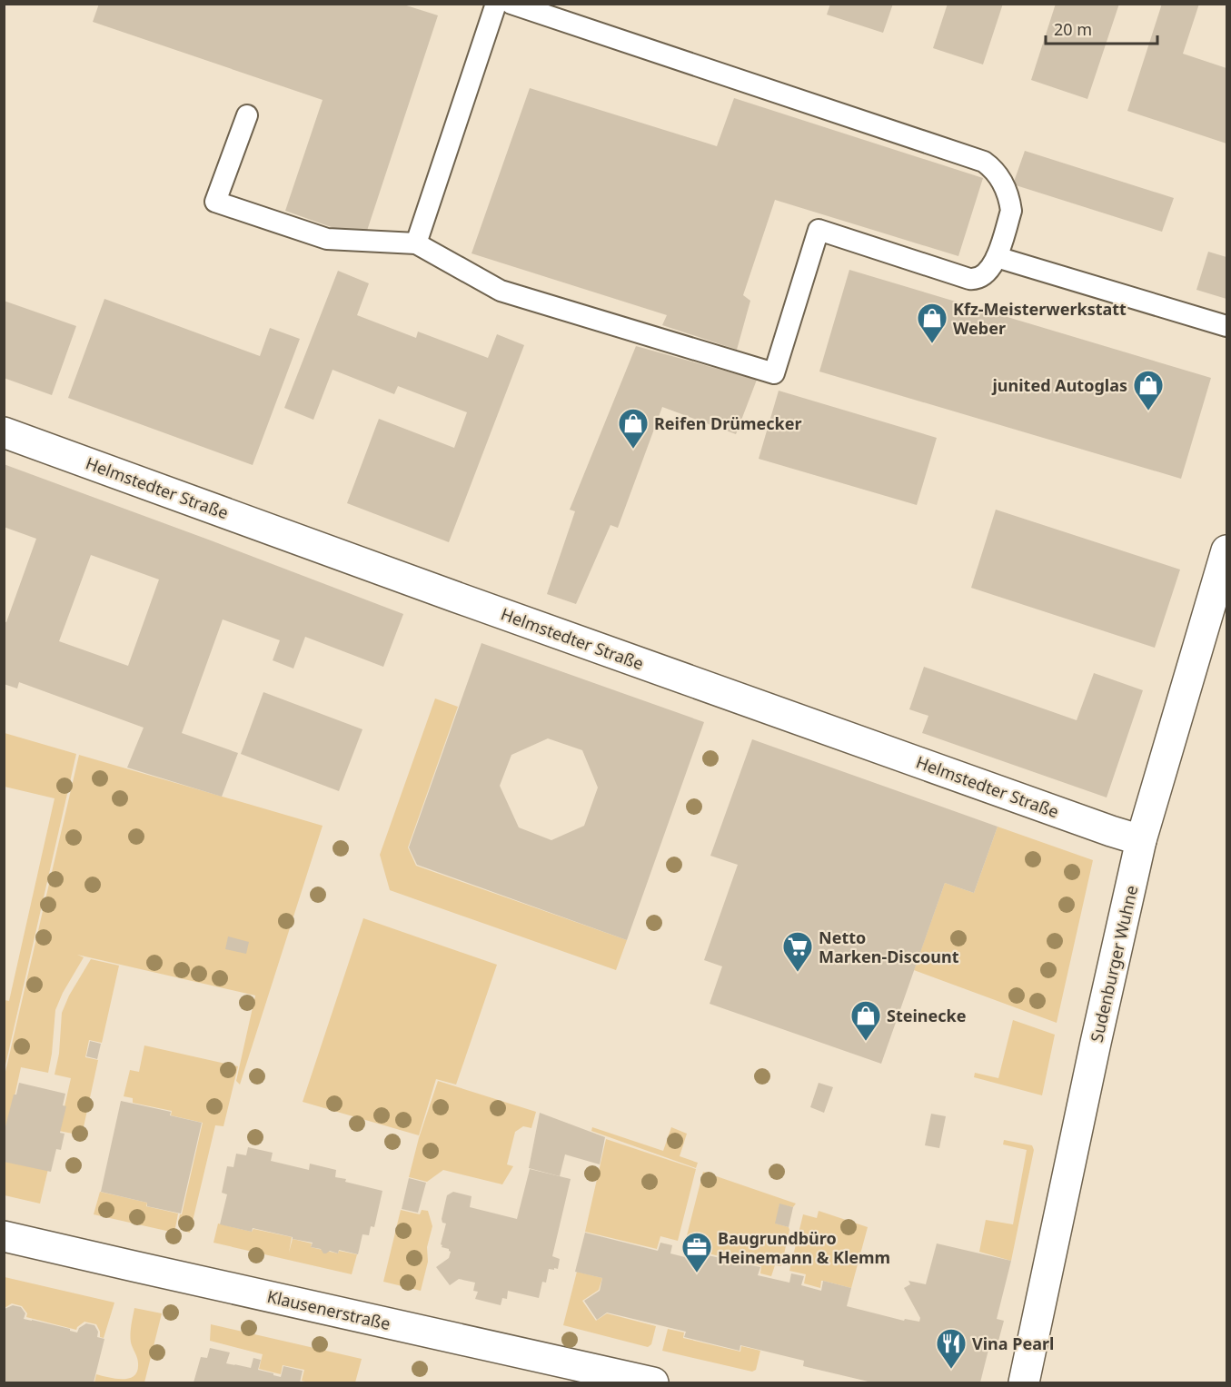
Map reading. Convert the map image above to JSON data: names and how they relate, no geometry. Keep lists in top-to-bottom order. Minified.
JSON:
{"streets":{"street":["Helmstedter Straße","Sudenburger Wuhne","Klausenerstraße"]},"crossings":[["Helmstedter Straße","Sudenburger Wuhne"]],"places":{"shop":["Kfz-Meisterwerkstatt Weber","junited Autoglas","Reifen Drümecker","Steinecke"],"supermarket":["Netto Marken-Discount"],"office":["Baugrundbüro Heinemann & Klemm"],"restaurant":["Vina Pearl"]},"scale_bar":"20 m"}
